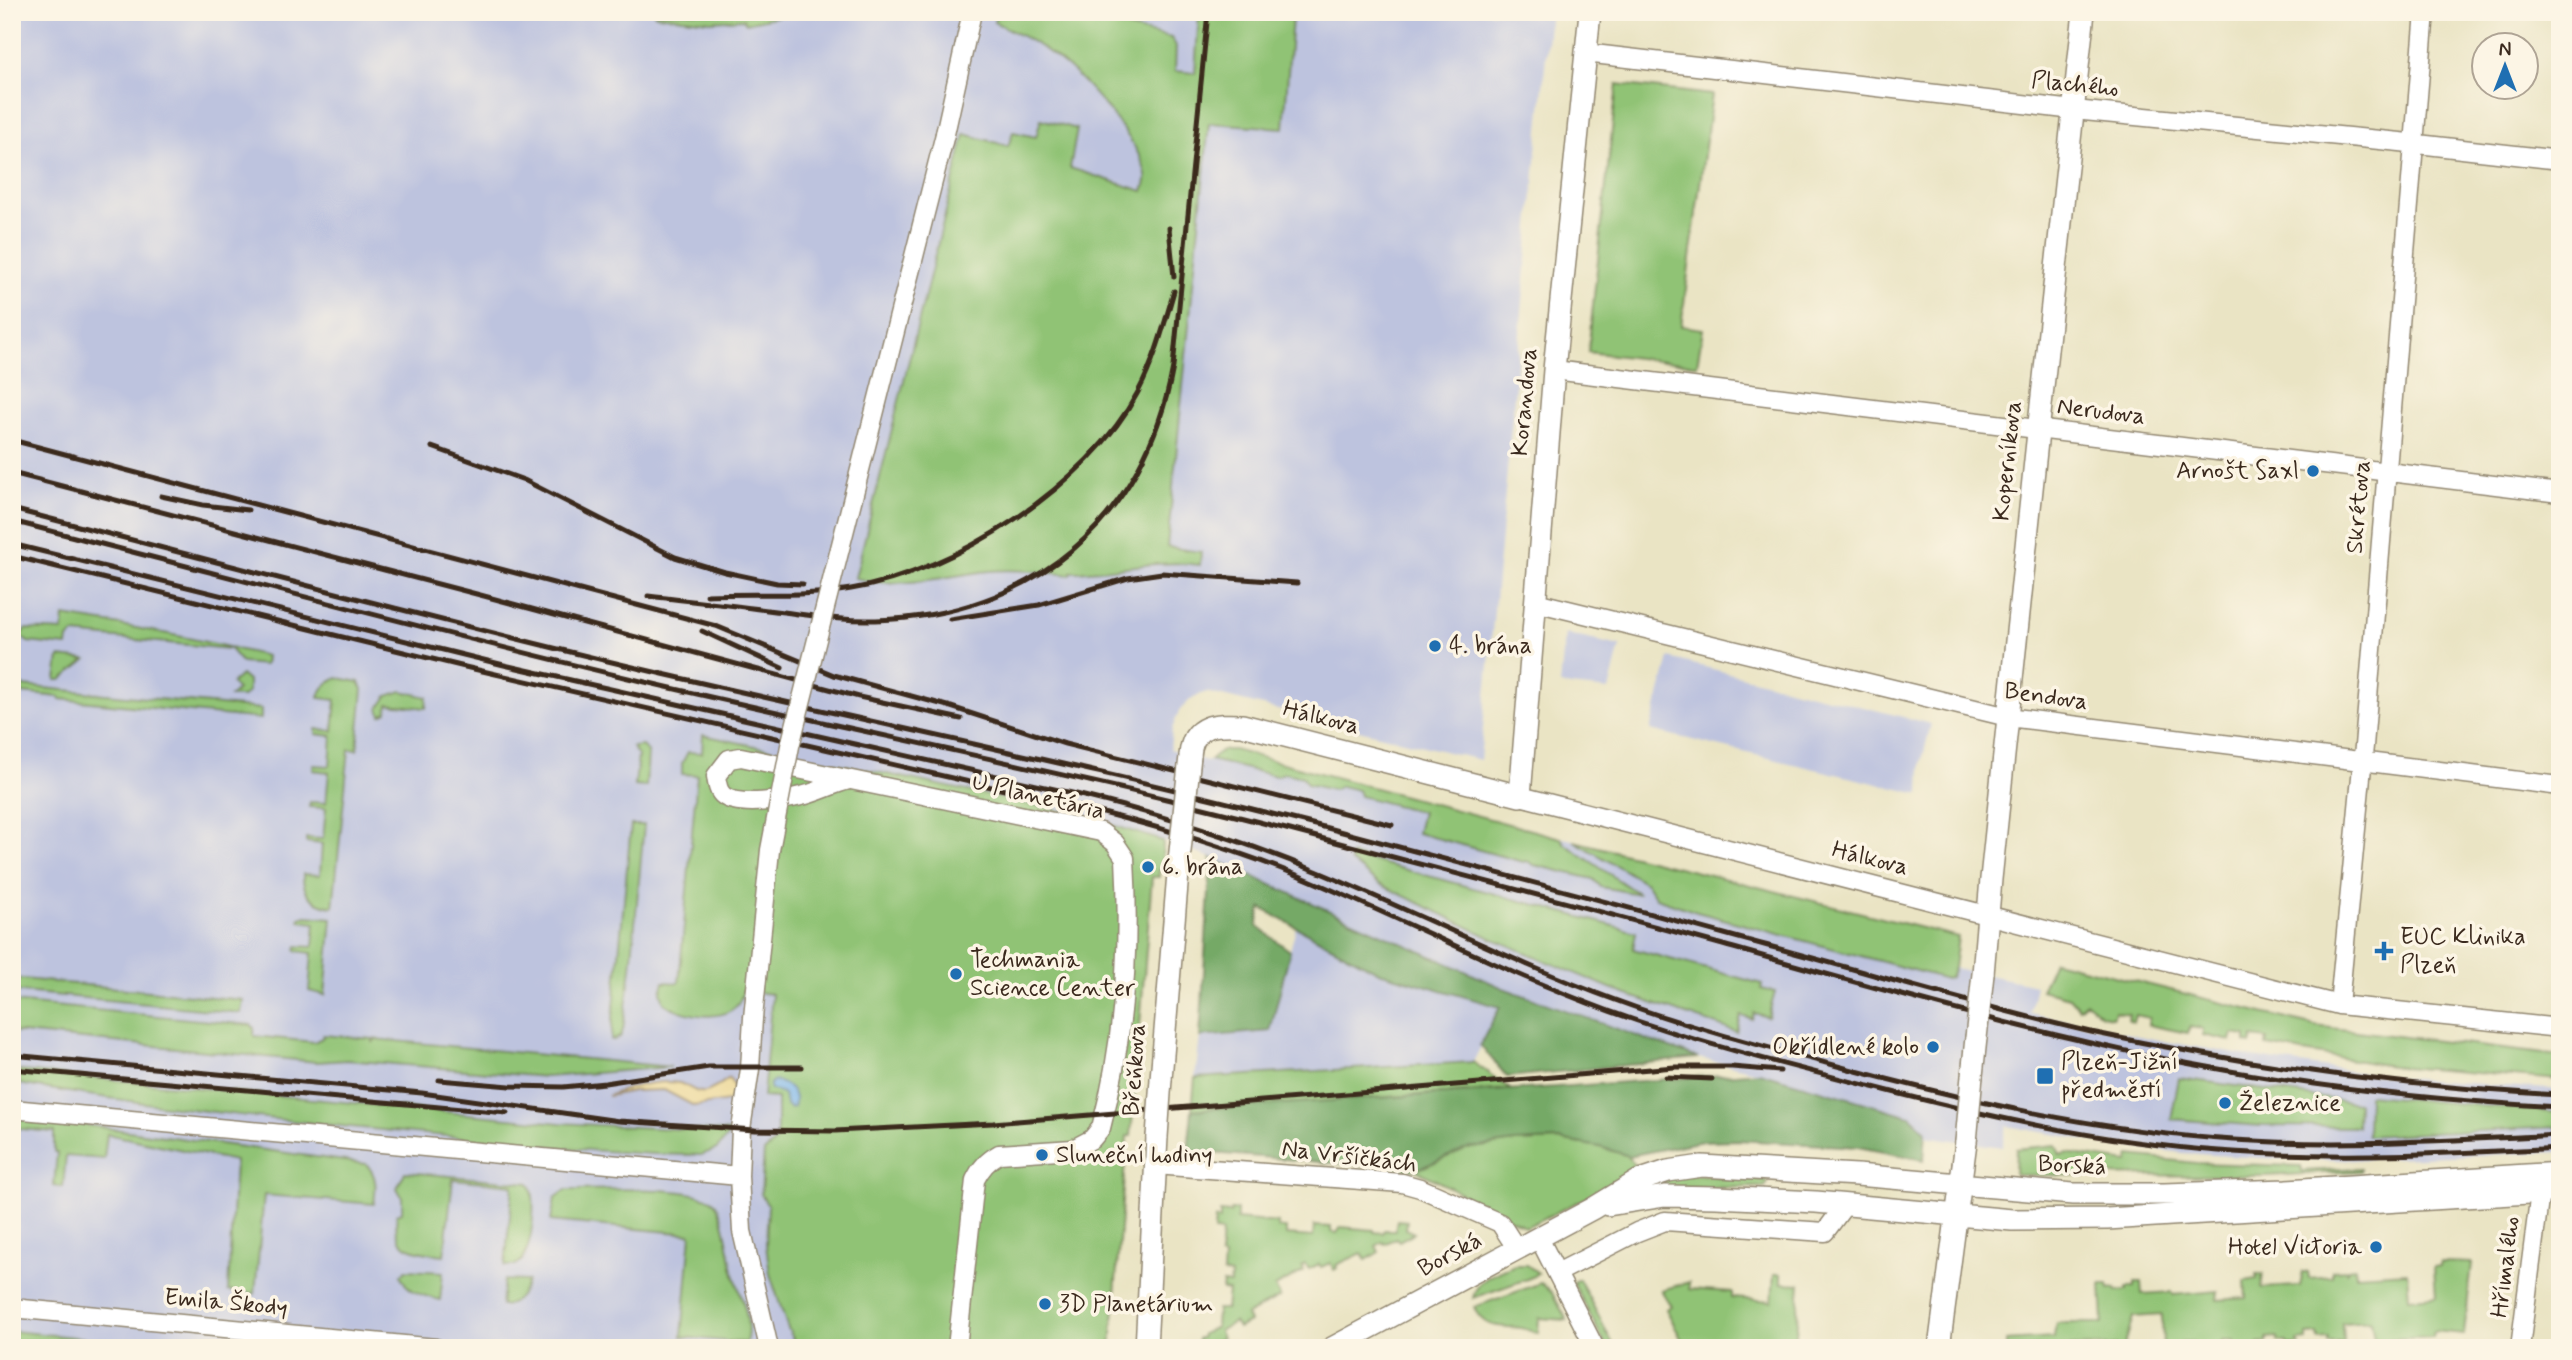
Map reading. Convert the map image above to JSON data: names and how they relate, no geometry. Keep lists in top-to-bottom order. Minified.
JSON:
{"streets":{"street":["Plachého","Korandova","Nerudova","Koperníkova","Skrétova","Bendova","Hálkova","U Planetária","Břeňkova","Na Vršíčkách","Borská","Hřímalého","Emila Škody"]},"crossings":[["Plachého","Korandova"],["Plachého","Koperníkova"],["Plachého","Skrétova"],["Korandova","Nerudova"],["Korandova","Bendova"],["Korandova","Hálkova"],["Nerudova","Koperníkova"],["Nerudova","Skrétova"],["Koperníkova","Bendova"],["Koperníkova","Hálkova"],["Koperníkova","Borská"],["Skrétova","Bendova"],["Skrétova","Hálkova"],["Hálkova","Břeňkova"],["Břeňkova","Na Vršíčkách"],["Na Vršíčkách","Borská"],["Borská","Hřímalého"]],"places":{"other":["Arnošt Saxl","4. brána","6. brána","Techmania Science Center","Okřídlené kolo","Železnice","Sluneční hodiny","Hotel Victoria","3D Planetárium"],"health":["EUC Klinika Plzeň"],"transit":["Plzeň-Jižní předměstí"]},"north":"top"}
